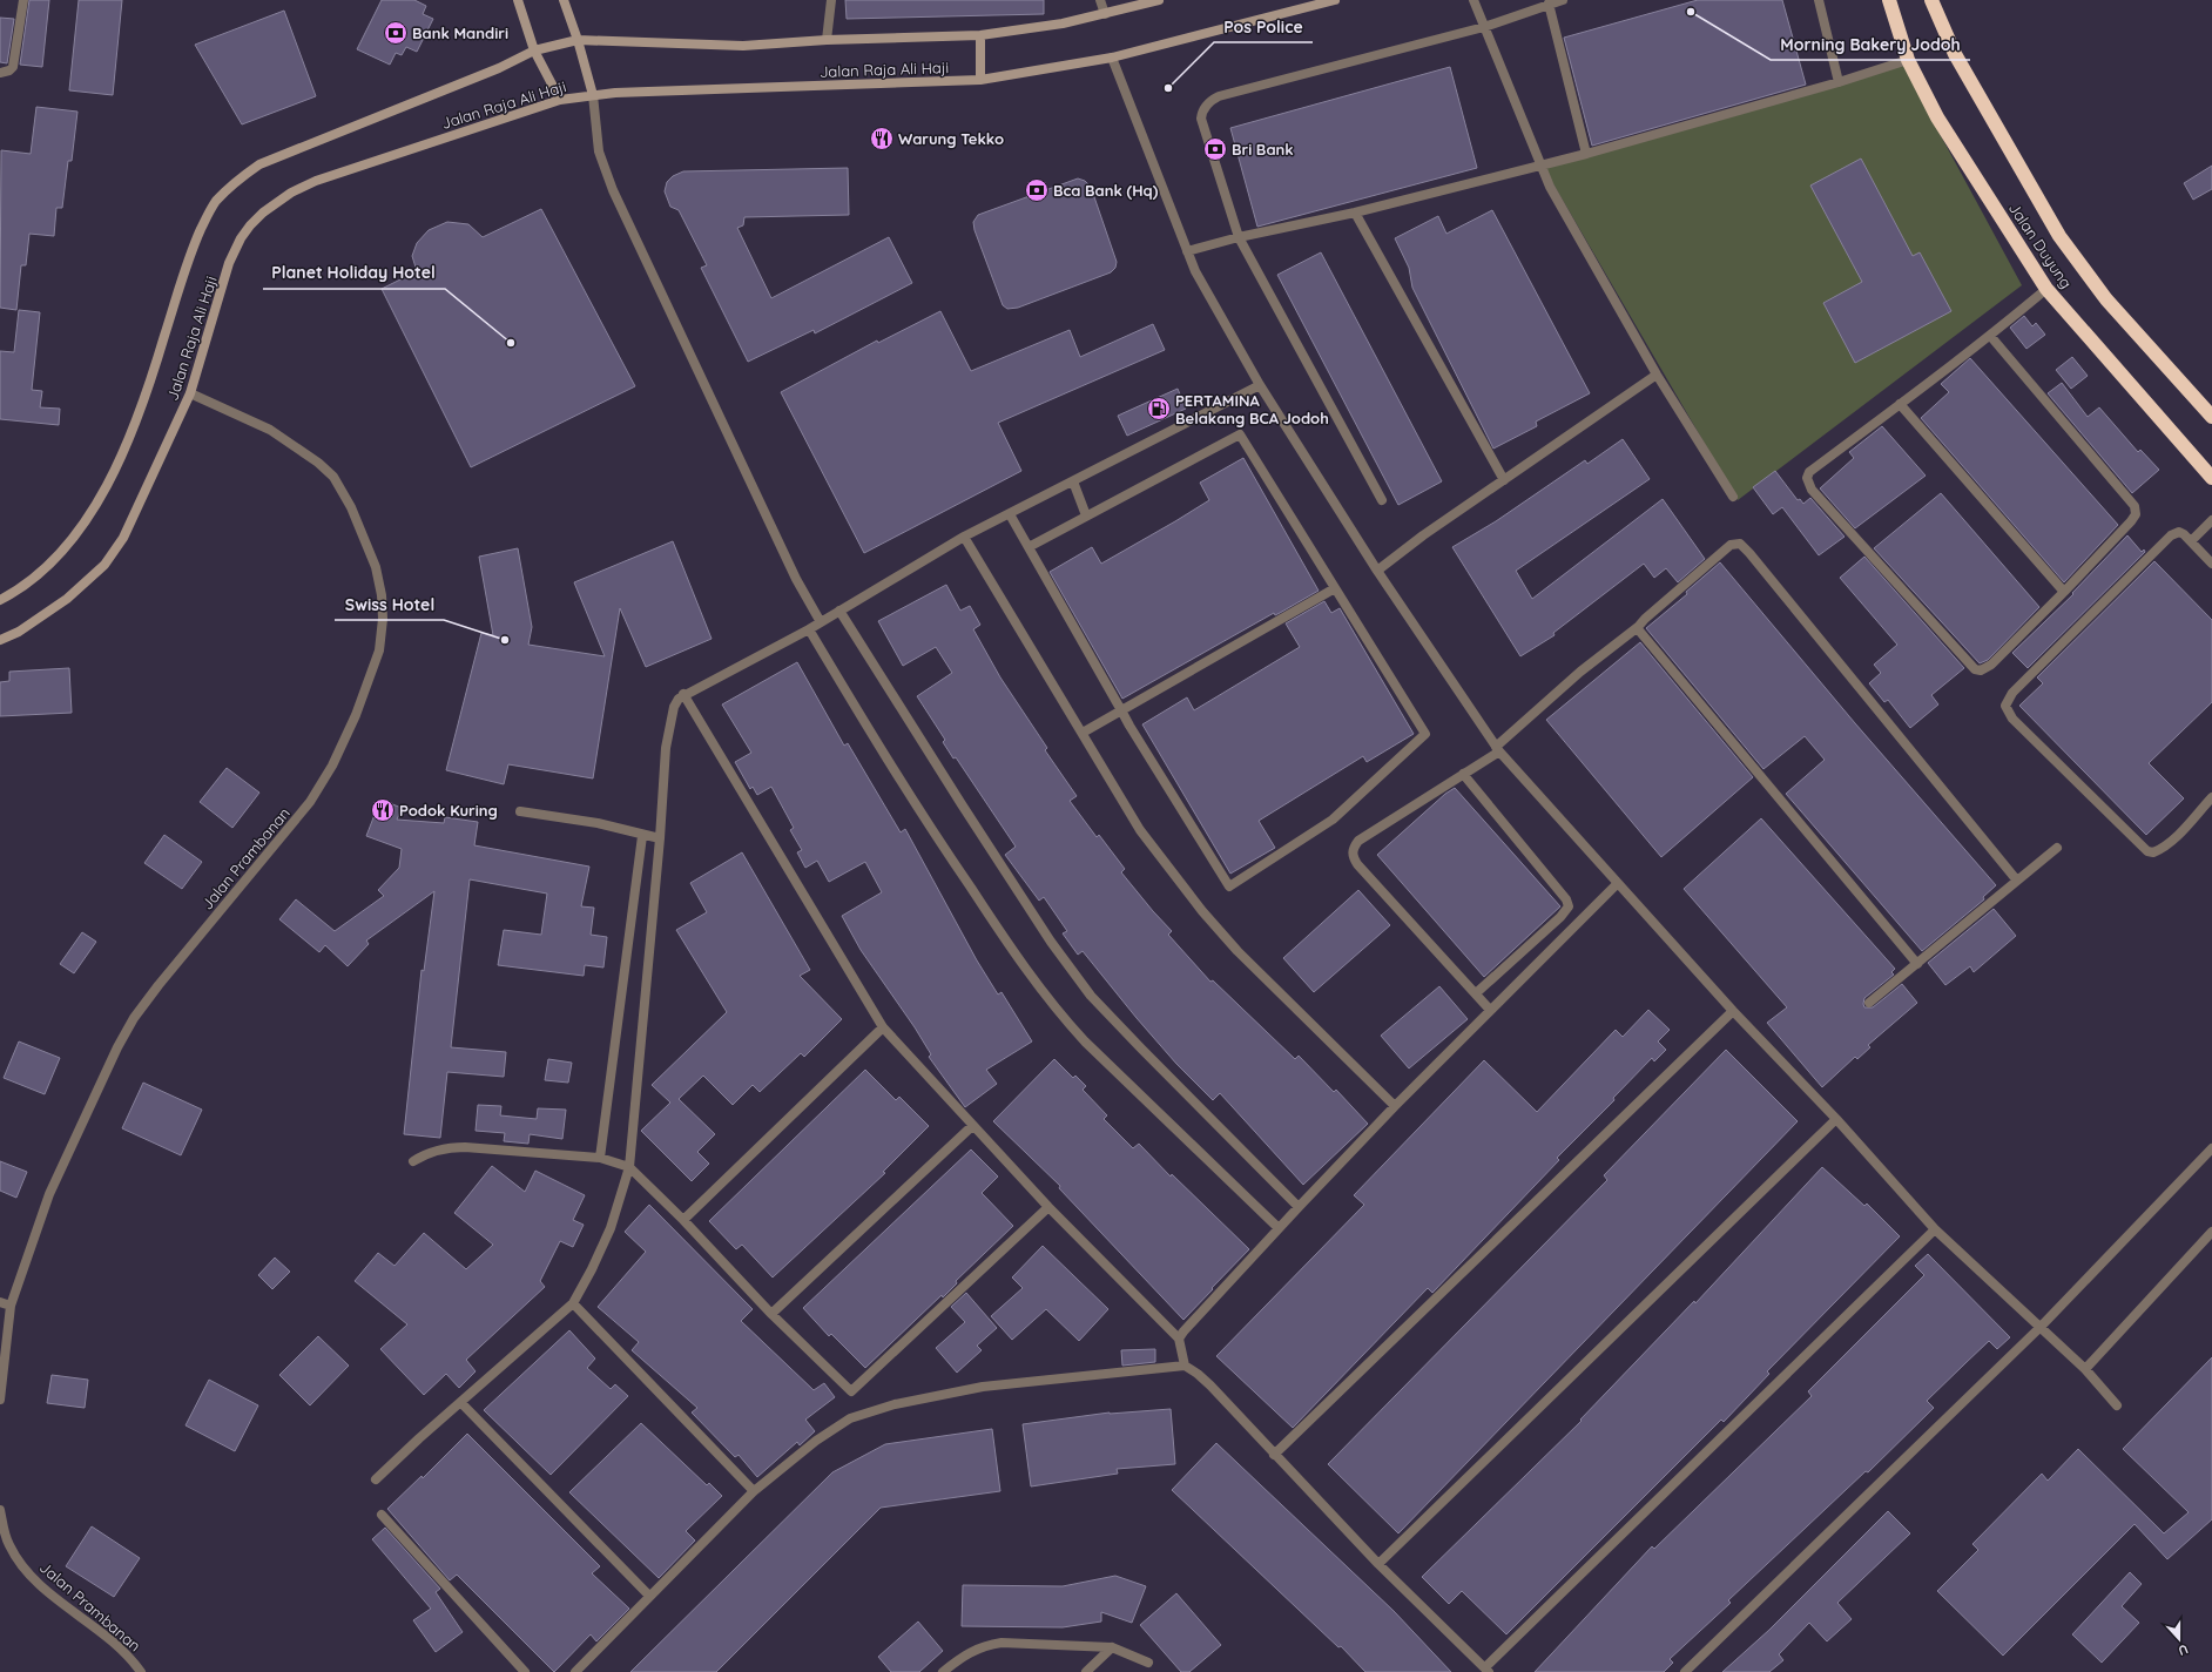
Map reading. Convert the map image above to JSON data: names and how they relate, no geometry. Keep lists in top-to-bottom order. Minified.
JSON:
{"streets":{"highway":["Jalan Duyung"],"main road":["Jalan Raja Ali Haji"],"street":["Jalan Prambanan"]},"crossings":[["Jalan Raja Ali Haji","Jalan Prambanan"]],"places":{"other":["Morning Bakery Jodoh","Pos Police","Planet Holiday Hotel","Swiss Hotel"],"bank":["Bank Mandiri","Bri Bank","Bca Bank (Hq)"],"restaurant":["Warung Tekko","Podok Kuring"],"fuel station":["PERTAMINA Belakang BCA Jodoh"]},"north":"bottom"}
